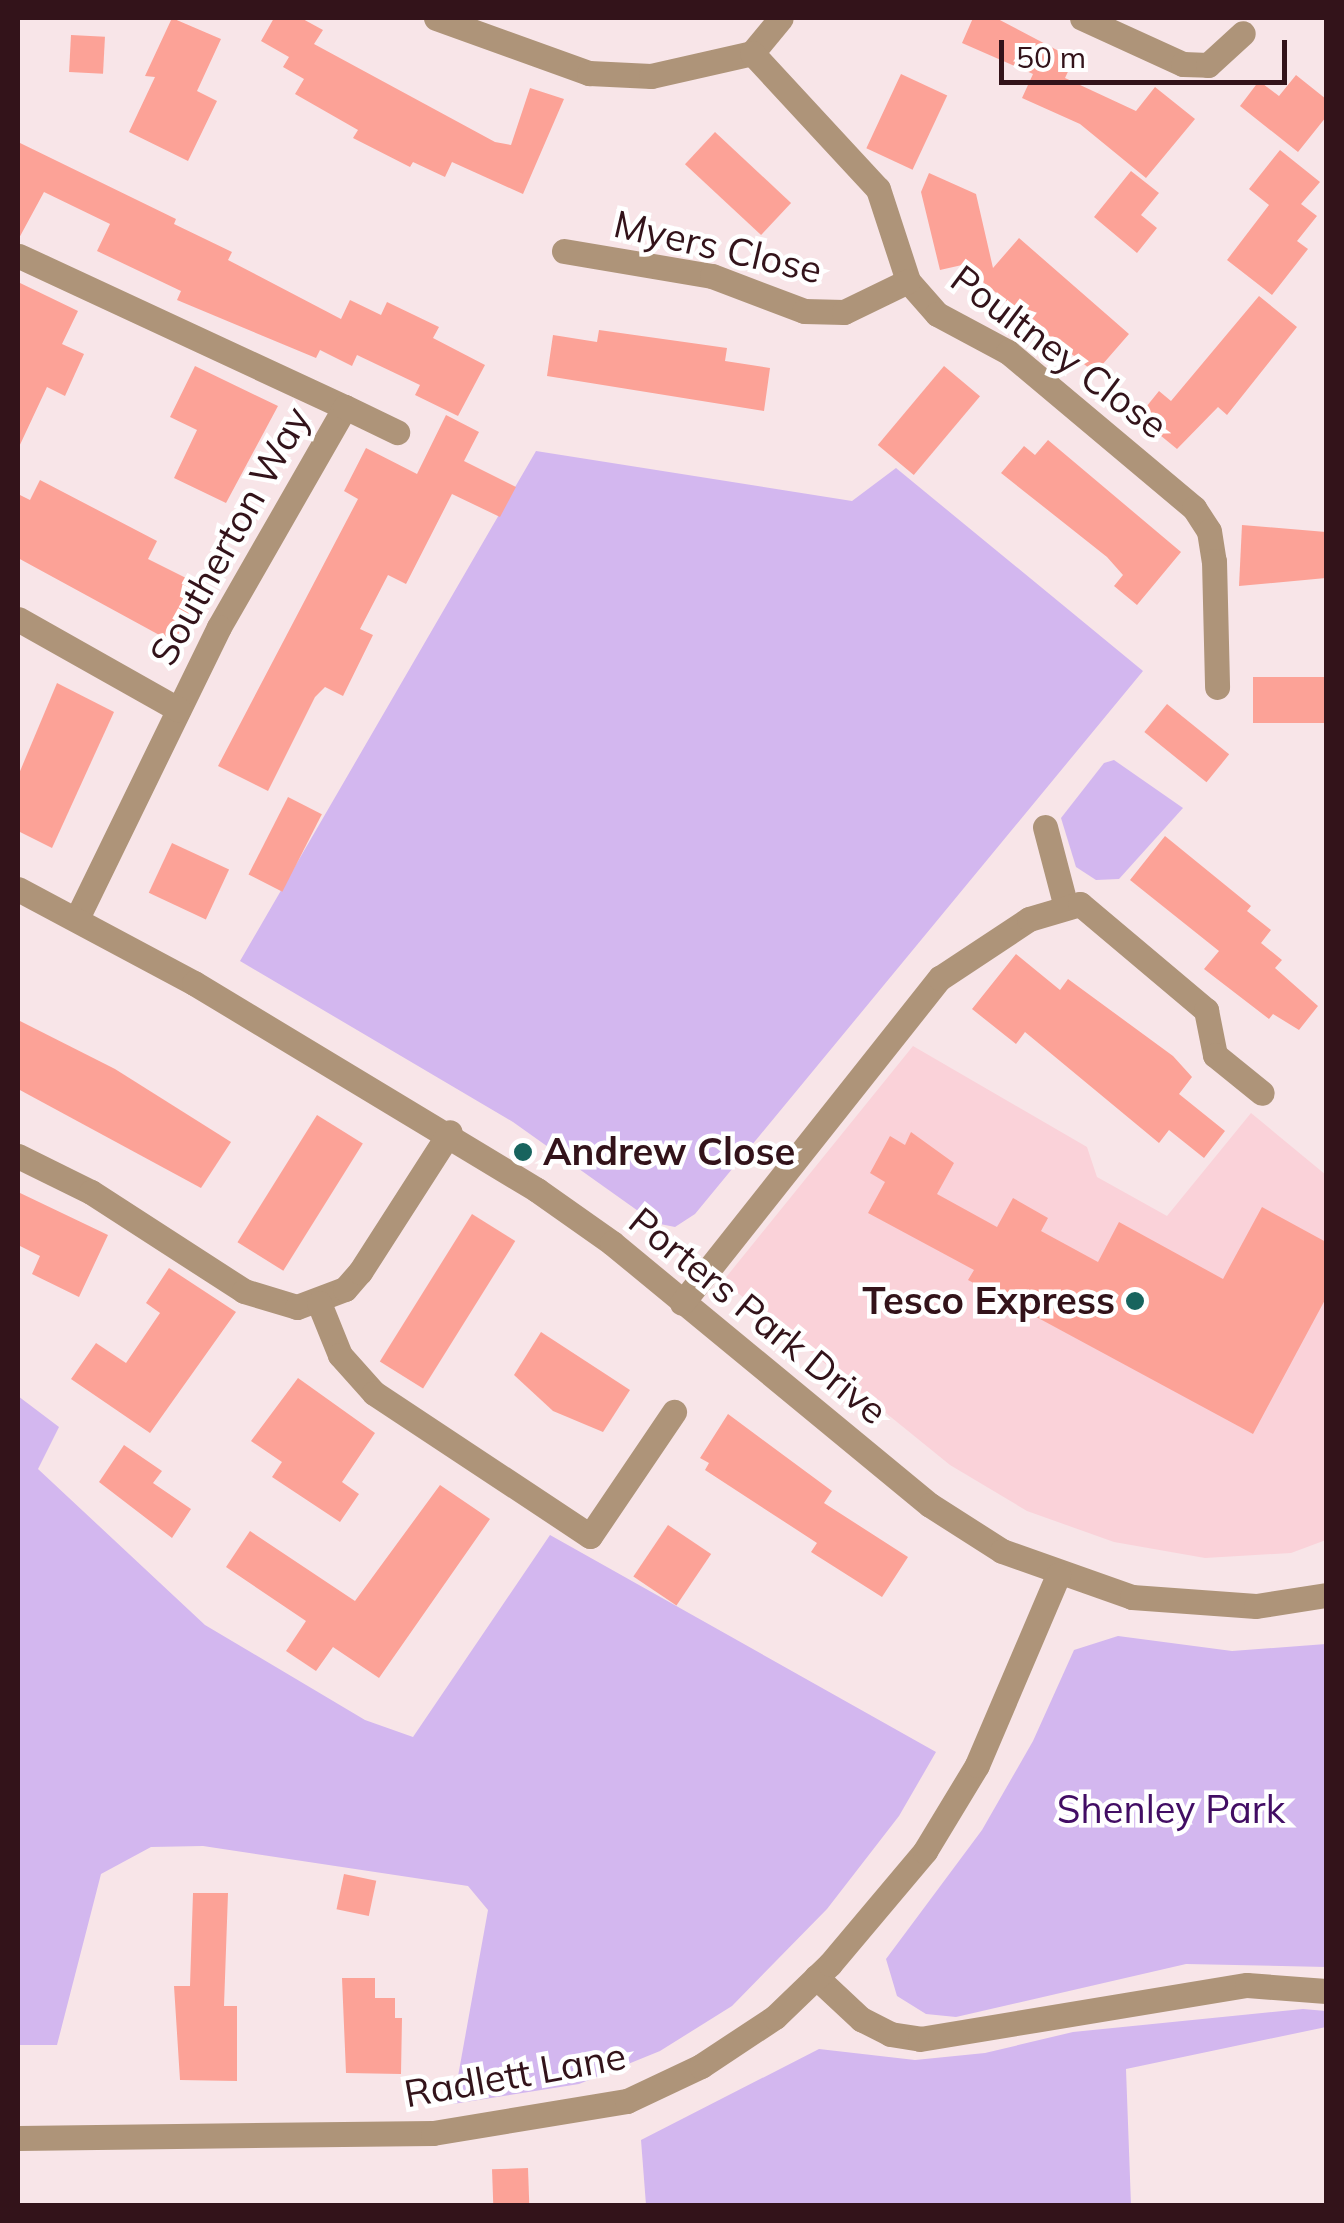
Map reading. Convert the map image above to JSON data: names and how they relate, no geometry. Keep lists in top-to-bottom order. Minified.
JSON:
{"streets":{"street":["Myers Close","Poultney Close","Southerton Way","Porters Park Drive","Radlett Lane"]},"crossings":[["Myers Close","Poultney Close"],["Southerton Way","Porters Park Drive"],["Porters Park Drive","Radlett Lane"]],"parks":["Shenley Park"],"places":["Andrew Close","Tesco Express"],"scale_bar":"50 m"}
